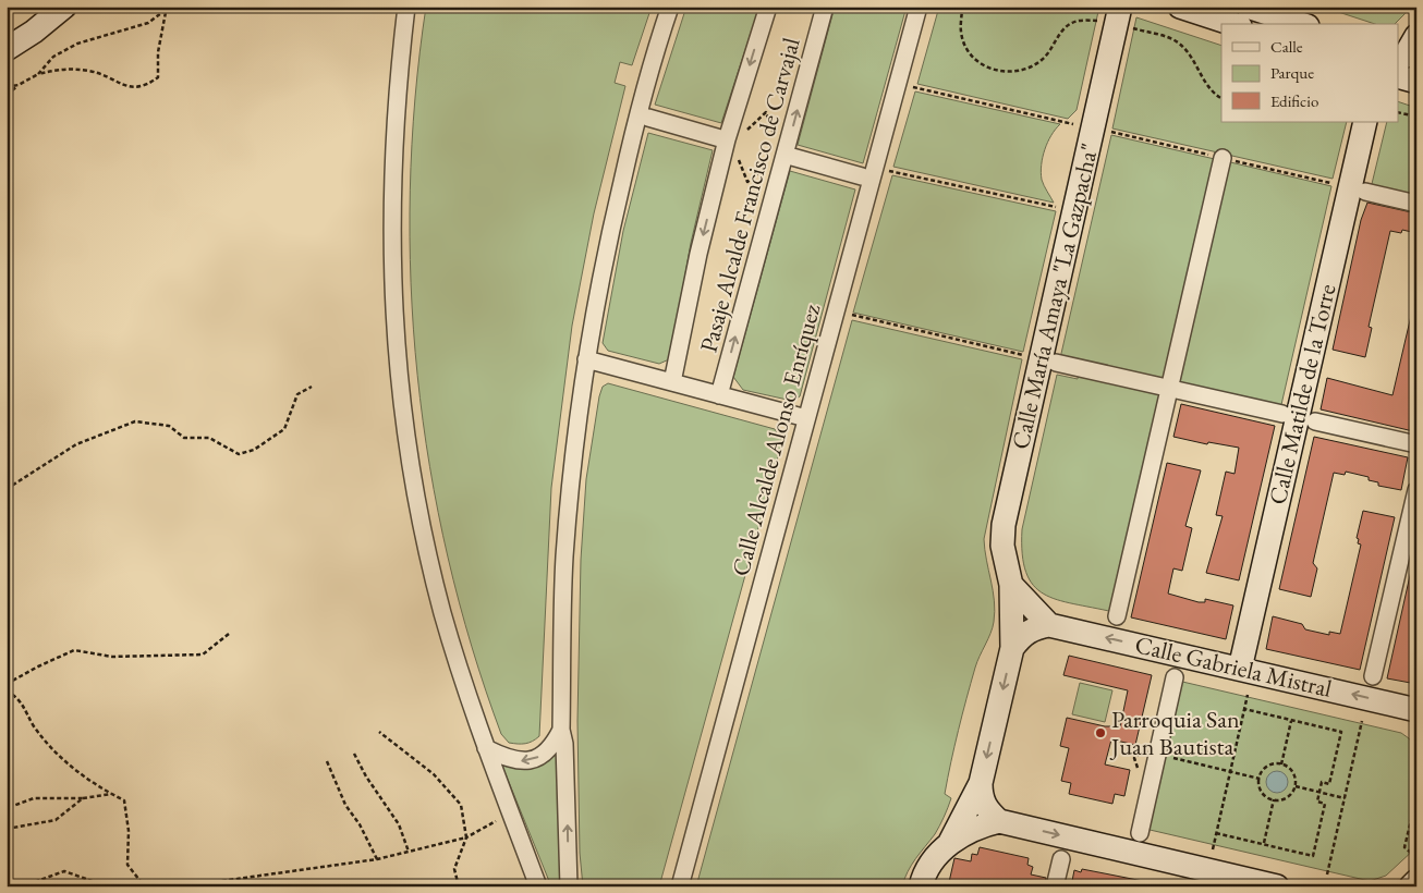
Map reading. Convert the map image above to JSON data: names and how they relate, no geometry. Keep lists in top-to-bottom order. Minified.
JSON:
{"streets":{"street":["Pasaje Alcalde Francisco de Carvajal","Calle María Amaya \"La Gazpacha\"","Calle Matilde de la Torre","Calle Alcalde Alonso Enríquez","Calle Gabriela Mistral"]},"crossings":[["Calle Matilde de la Torre","Calle Gabriela Mistral"]],"places":["Parroquia San Juan Bautista"],"legend":["Calle","Parque","Edificio"]}
